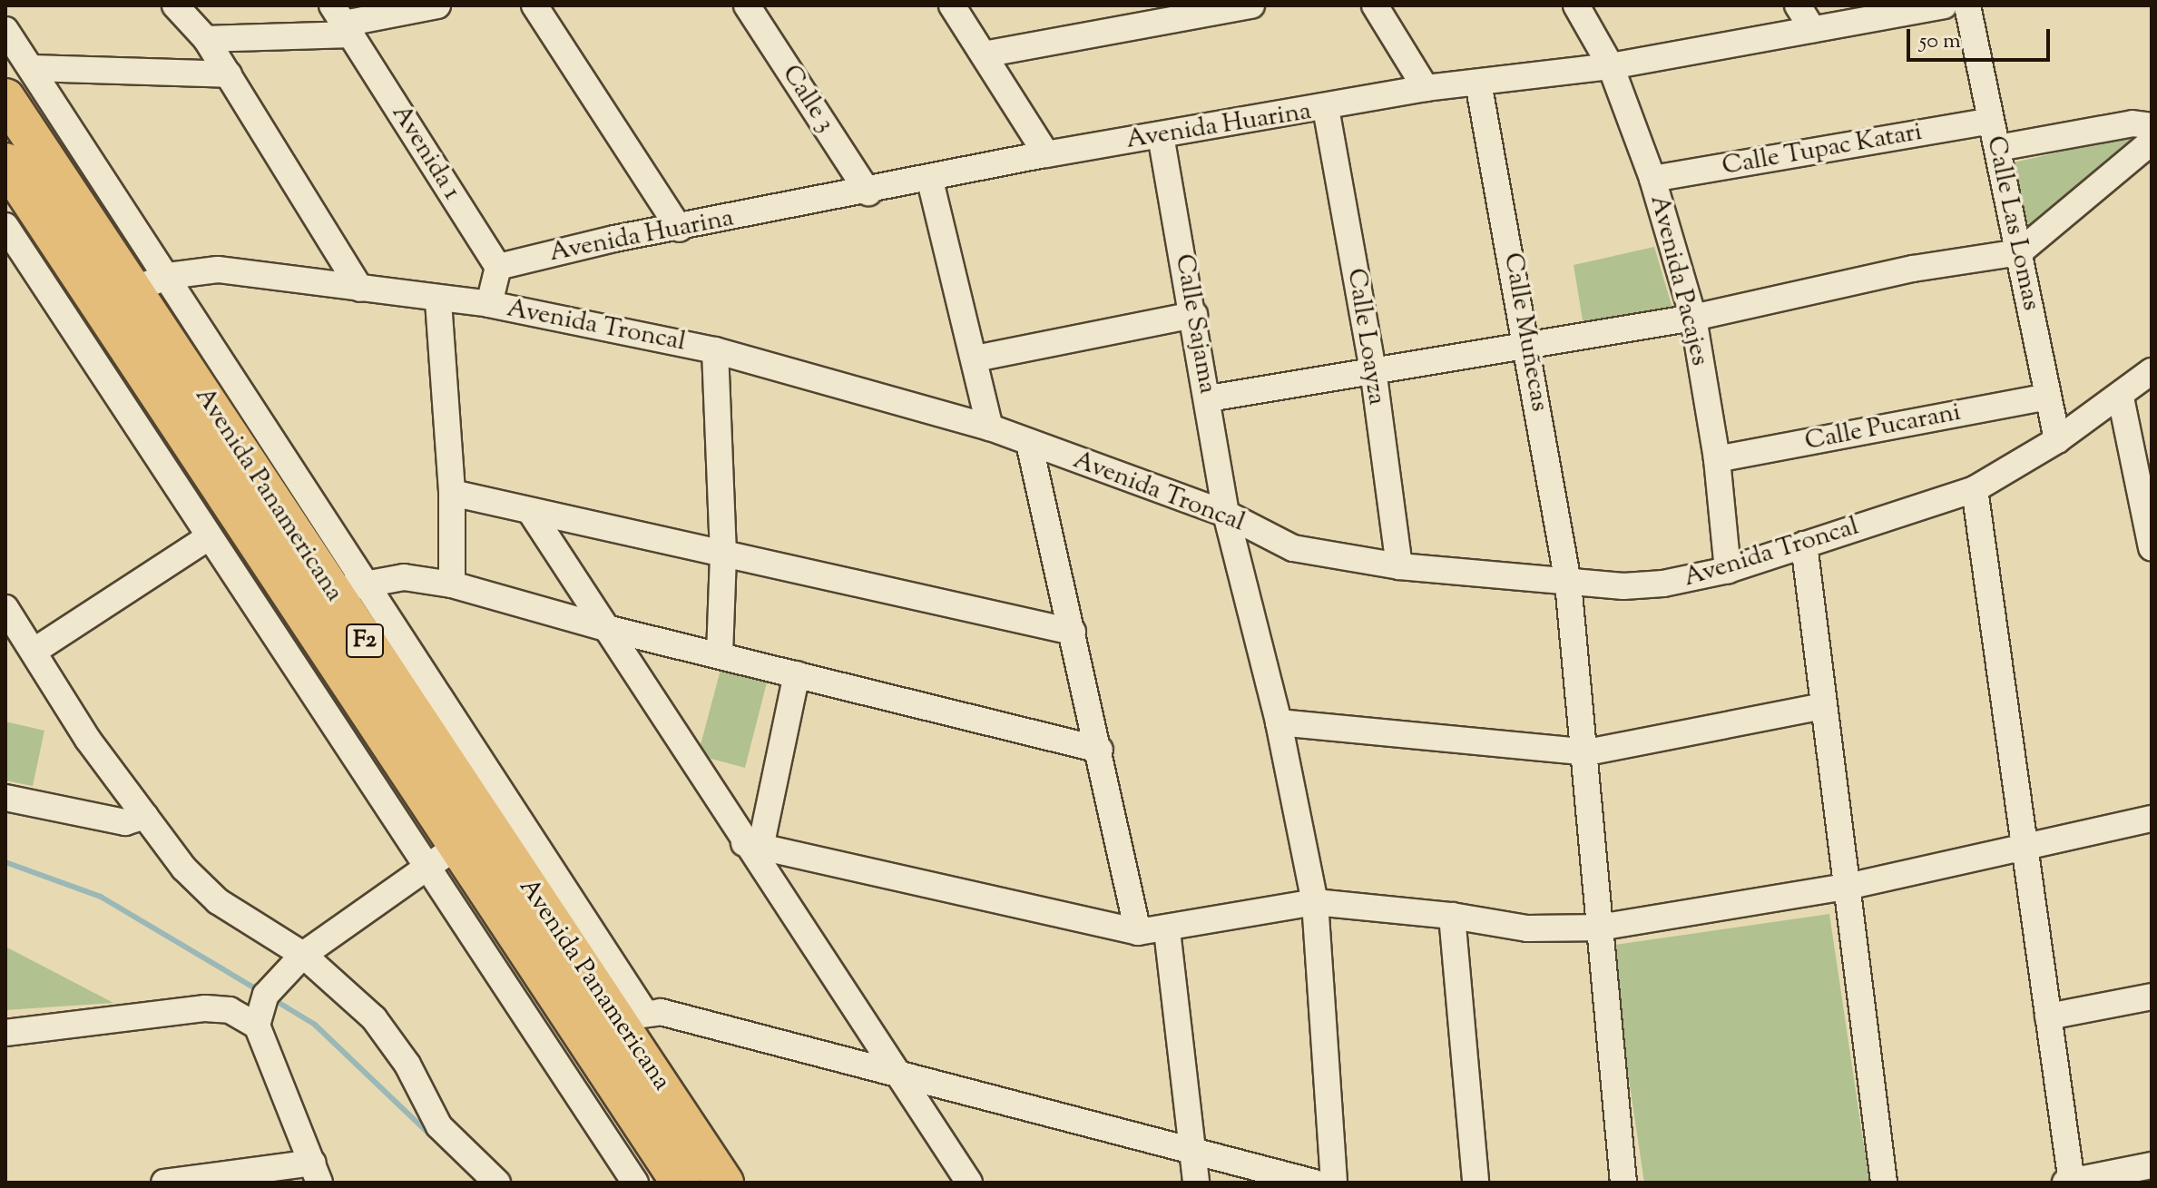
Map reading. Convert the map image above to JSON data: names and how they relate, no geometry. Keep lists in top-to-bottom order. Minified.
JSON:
{"streets":{"highway":["Avenida Panamericana","F2"],"street":["Calle 3","Avenida Huarina","Calle Tupac Katari","Avenida 1","Calle Las Lomas","Avenida Pacajes","Calle Sajama","Avenida Troncal","Calle Muñecas","Calle Loayza","Calle Pucarani"]},"crossings":[["Calle 3","Avenida Huarina"],["Avenida Huarina","Avenida 1"],["Avenida Huarina","Avenida Pacajes"],["Avenida Huarina","Calle Sajama"],["Avenida Huarina","Calle Muñecas"],["Avenida Huarina","Calle Loayza"],["Calle Tupac Katari","Calle Las Lomas"],["Calle Tupac Katari","Avenida Pacajes"],["Calle Las Lomas","Avenida Troncal"],["Calle Las Lomas","Calle Pucarani"],["Avenida Pacajes","Avenida Troncal"],["Avenida Pacajes","Calle Pucarani"],["Calle Sajama","Avenida Troncal"],["Avenida Troncal","Calle Muñecas"],["Avenida Troncal","Calle Loayza"],["Avenida Troncal","Avenida Panamericana"]],"scale_bar":"50 m"}
